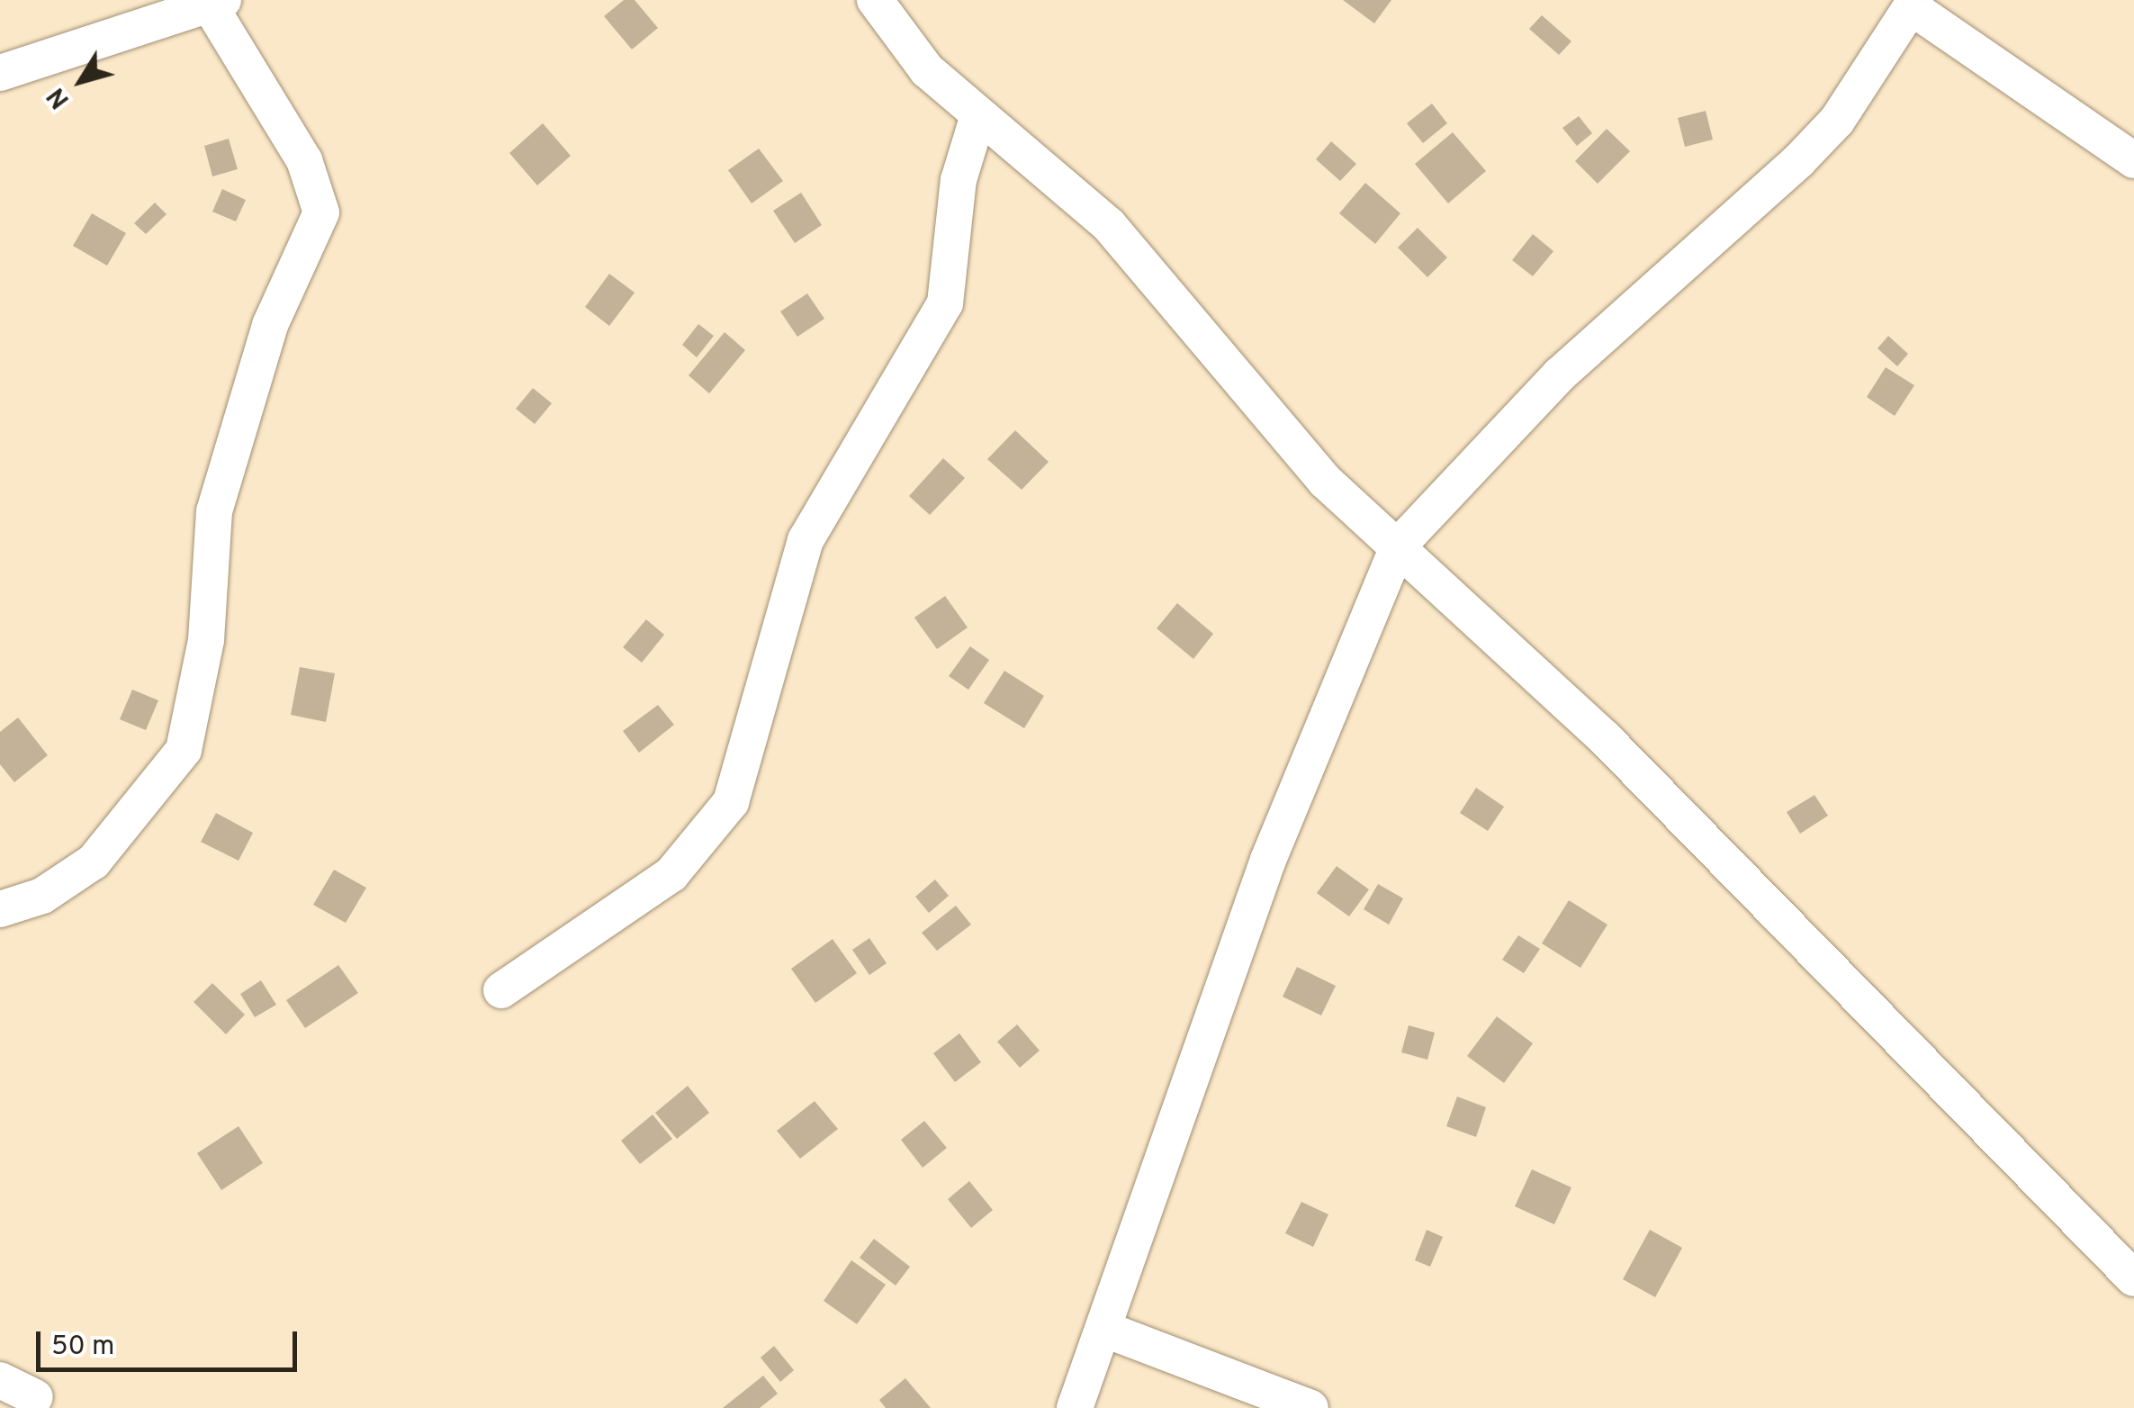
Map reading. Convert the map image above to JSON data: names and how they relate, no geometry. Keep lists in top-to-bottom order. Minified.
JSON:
{"scale_bar":"50 m","north":"bottom left"}
